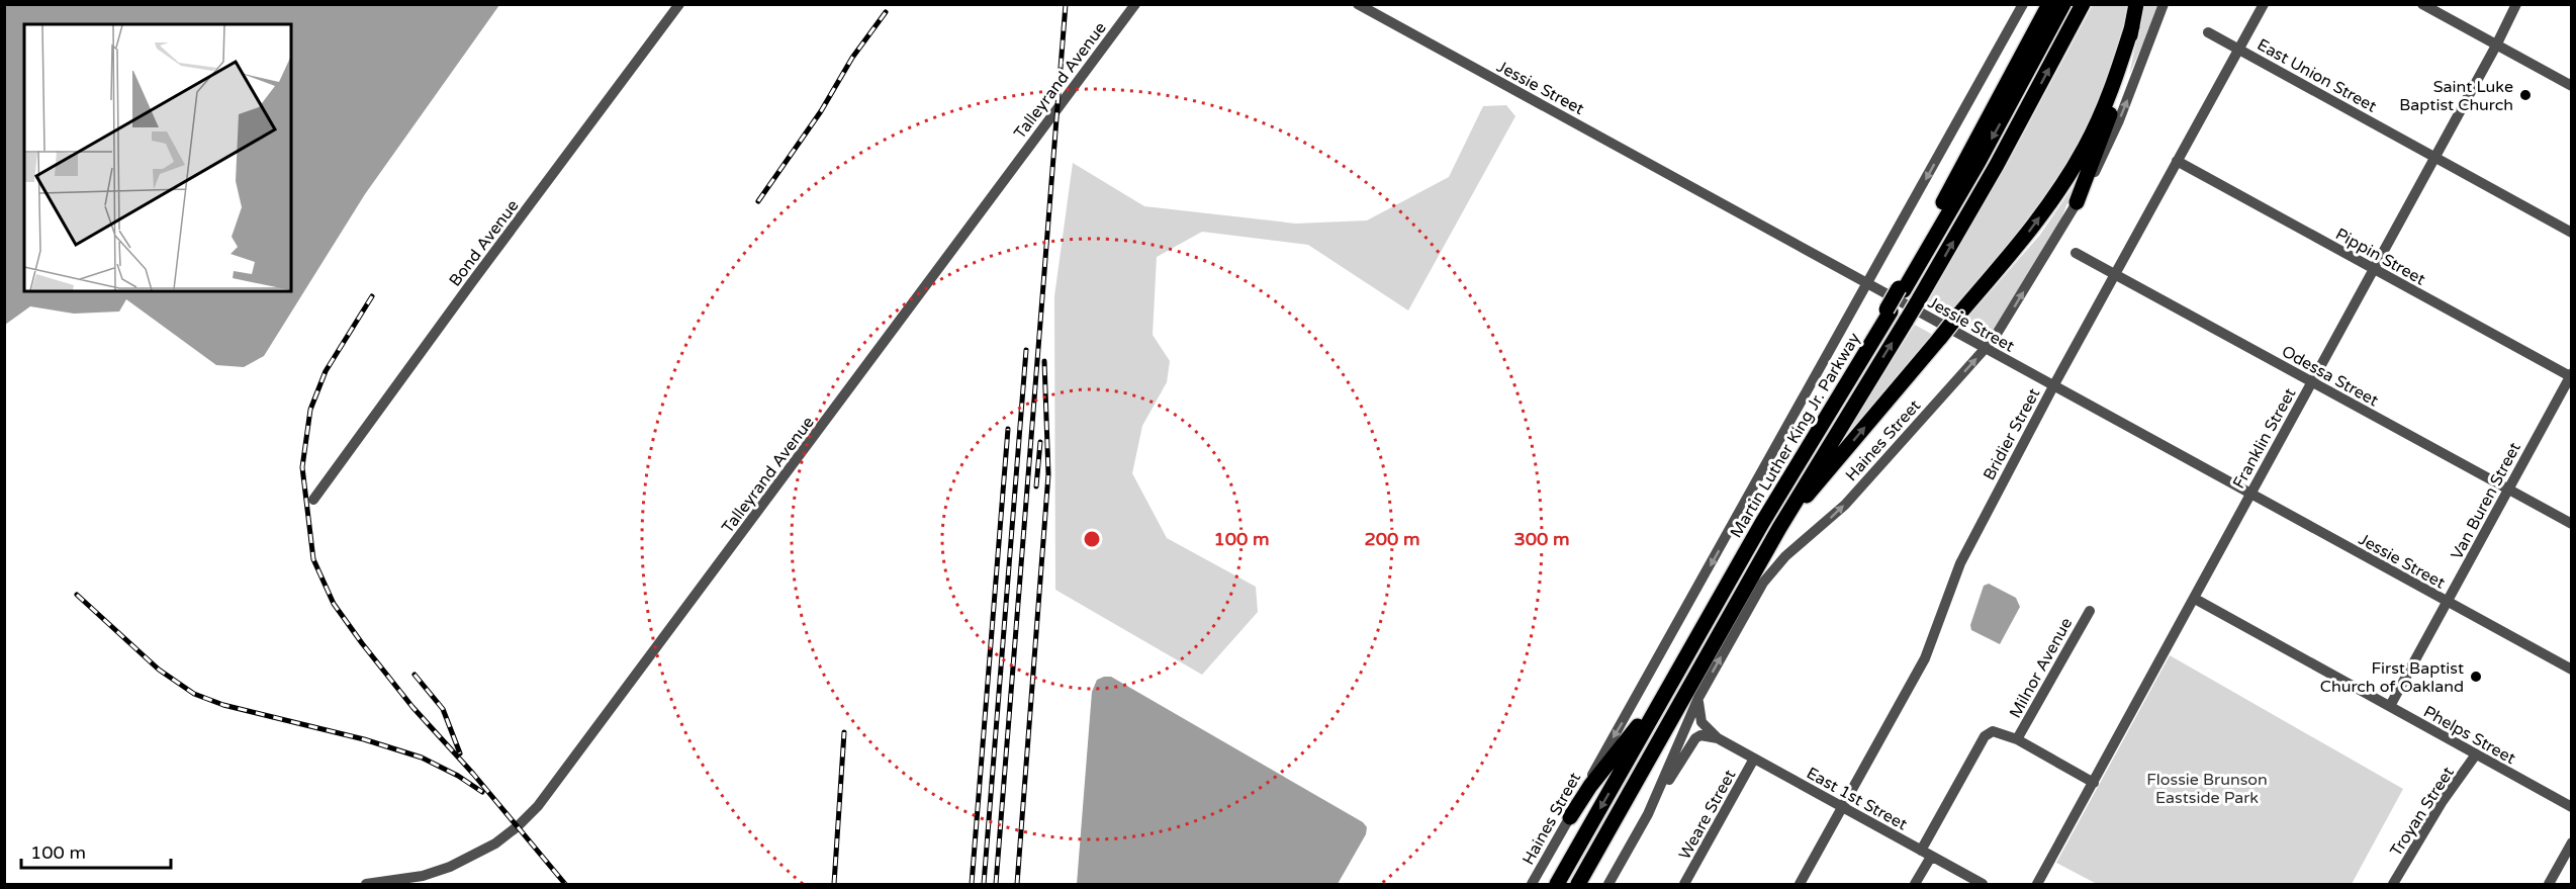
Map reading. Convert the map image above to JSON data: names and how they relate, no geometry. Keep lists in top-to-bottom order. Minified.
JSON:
{"streets":{"highway":["Martin Luther King Jr. Parkway"],"street":["East Union Street","Talleyrand Avenue","Jessie Street","Bond Avenue","Pippin Street","Odessa Street","Bridier Street","Franklin Street","Haines Street","Van Buren Street","Milnor Avenue","Phelps Street","East 1st Street","Troyan Street","Weare Street"]},"crossings":[["East Union Street","Bridier Street"],["East Union Street","Franklin Street"],["Jessie Street","Bridier Street"],["Jessie Street","Franklin Street"],["Jessie Street","Haines Street"],["Jessie Street","Van Buren Street"],["Pippin Street","Bridier Street"],["Pippin Street","Franklin Street"],["Pippin Street","Van Buren Street"],["Odessa Street","Bridier Street"],["Odessa Street","Franklin Street"],["Odessa Street","Van Buren Street"],["Bridier Street","East 1st Street"],["Franklin Street","Phelps Street"],["Haines Street","East 1st Street"],["Van Buren Street","Phelps Street"],["Phelps Street","Troyan Street"],["East 1st Street","Weare Street"]],"parks":["Flossie Brunson Eastside Park"],"places":["Saint Luke Baptist Church","First Baptist Church of Oakland"],"scale_bar":"100 m","rings":["100 m","200 m","300 m"]}
